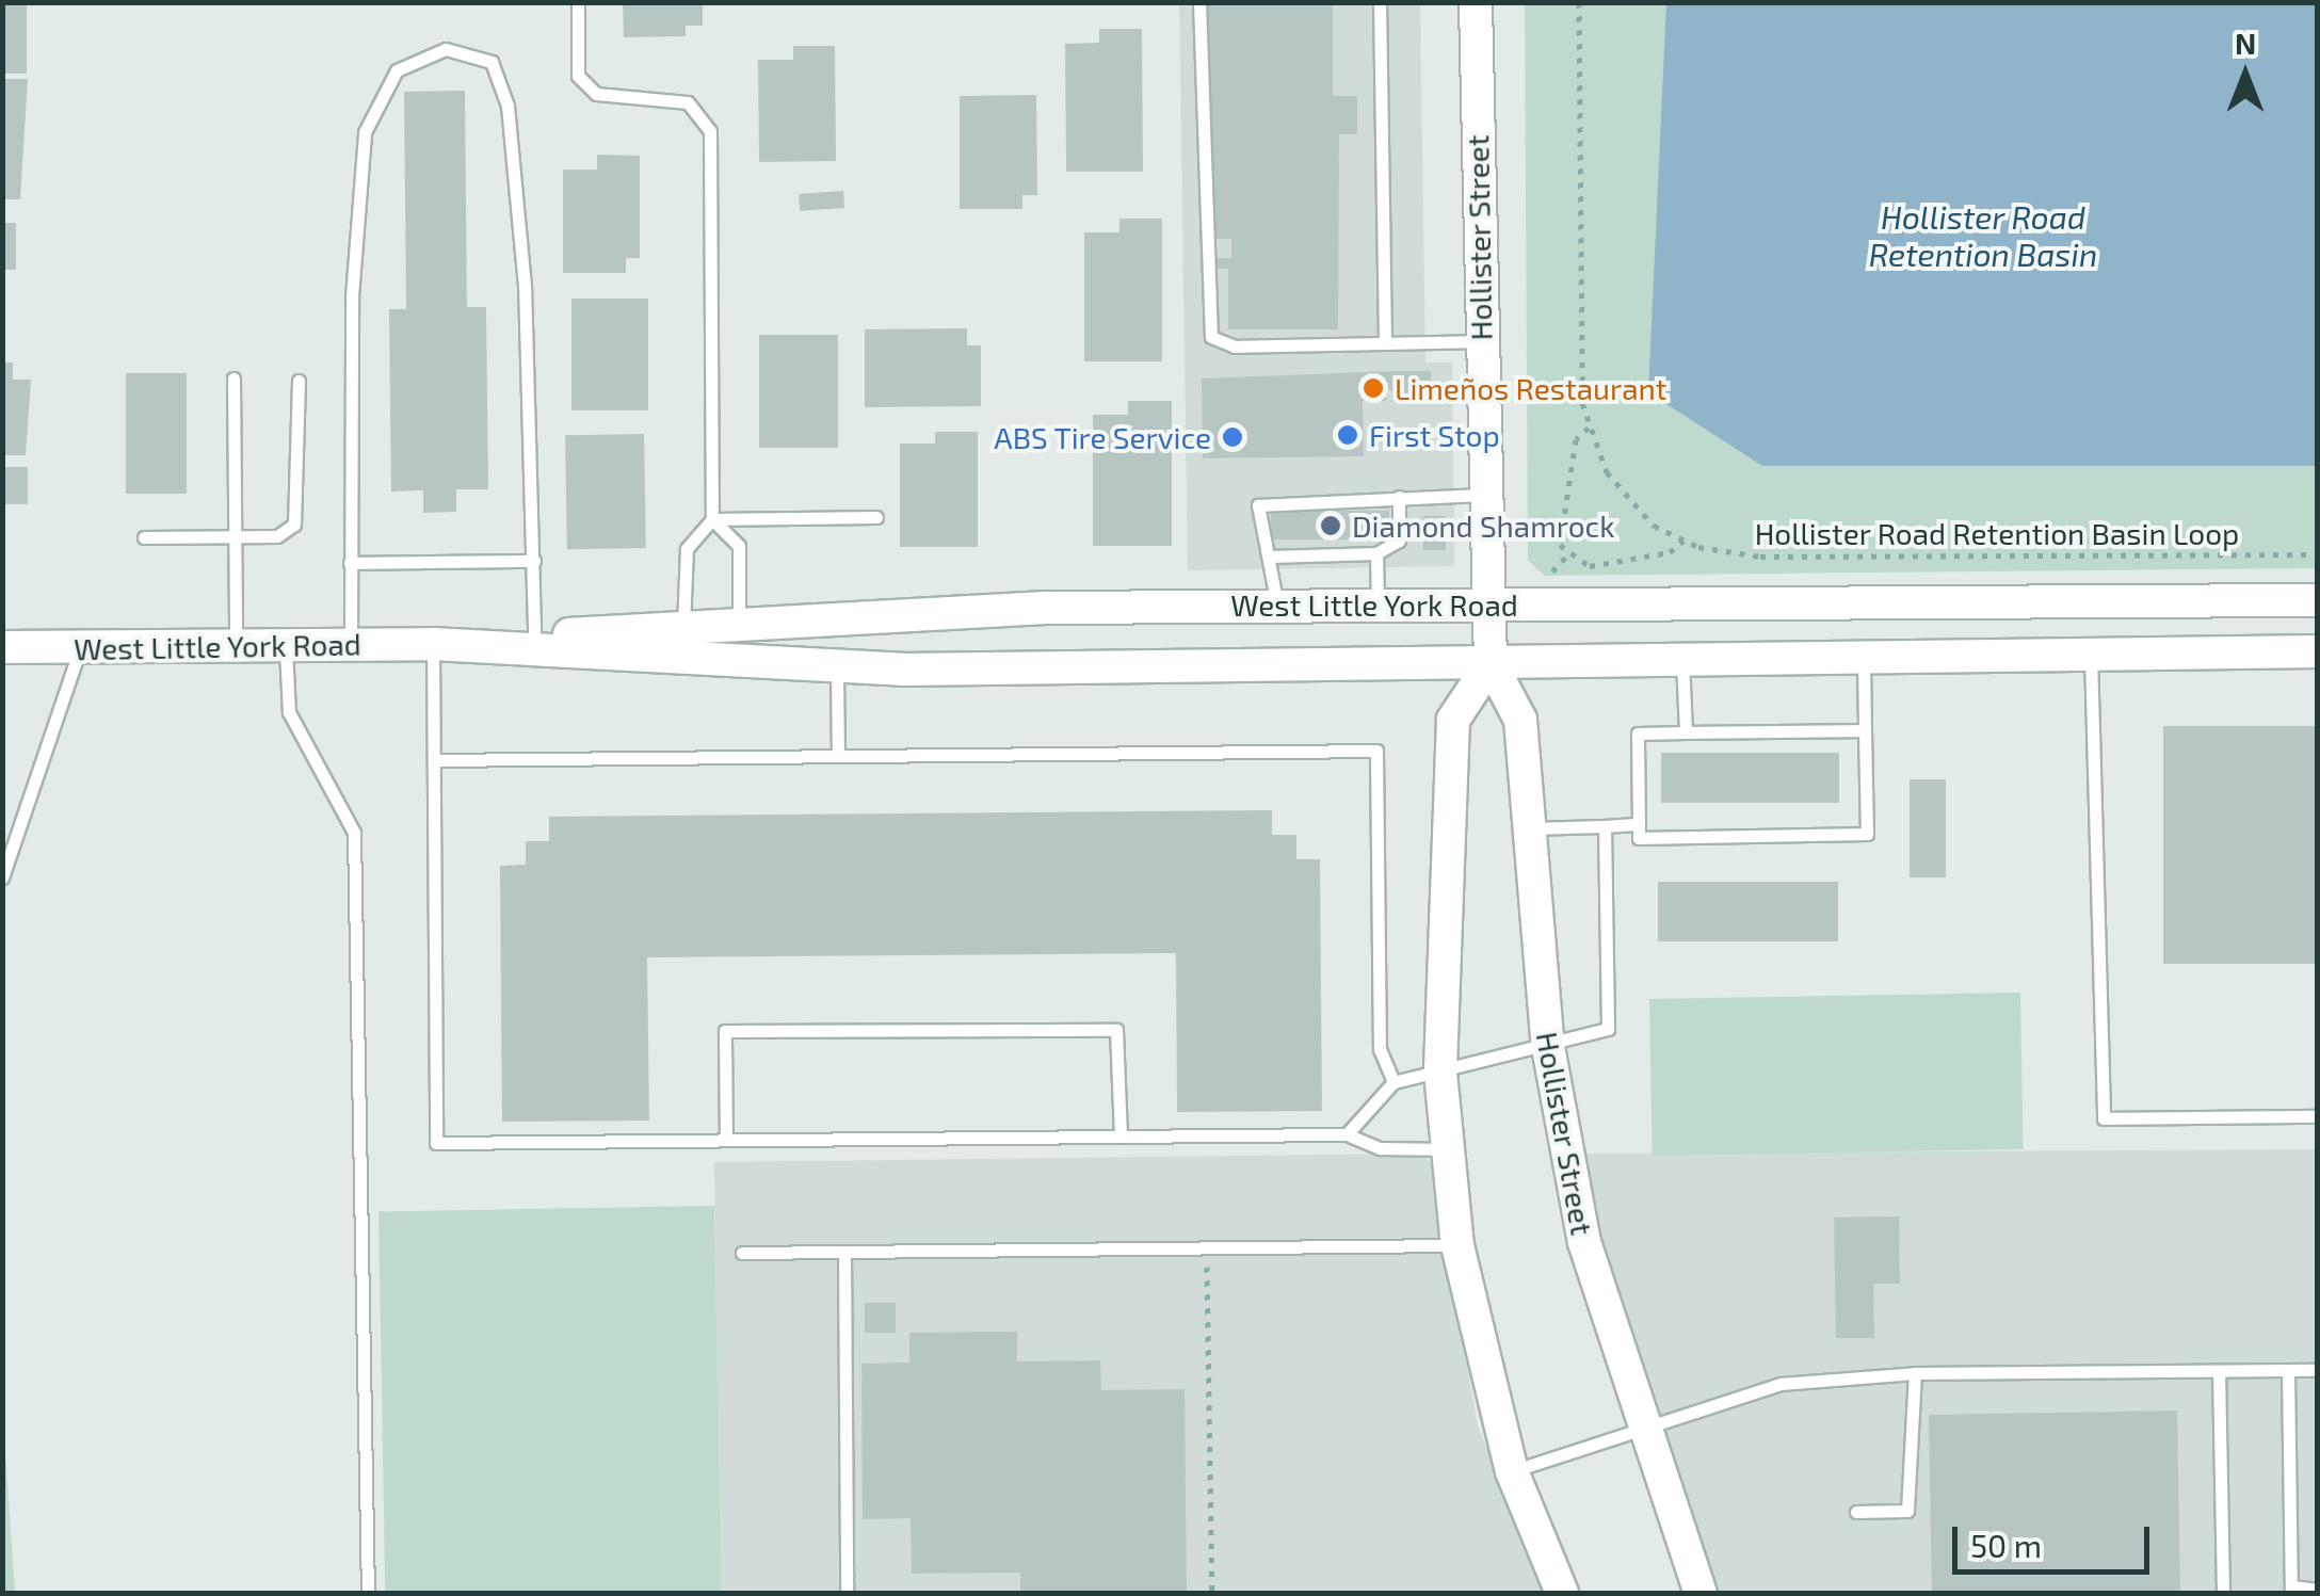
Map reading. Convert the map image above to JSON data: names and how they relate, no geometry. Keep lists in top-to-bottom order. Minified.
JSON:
{"streets":{"main road":["Hollister Street","West Little York Road"],"path":["Hollister Road Retention Basin Loop"]},"crossings":[["Hollister Street","West Little York Road"]],"water":["Hollister Road Retention Basin"],"places":["Limeños Restaurant","First Stop","ABS Tire Service","Diamond Shamrock"],"scale_bar":"50 m","north":"top"}
